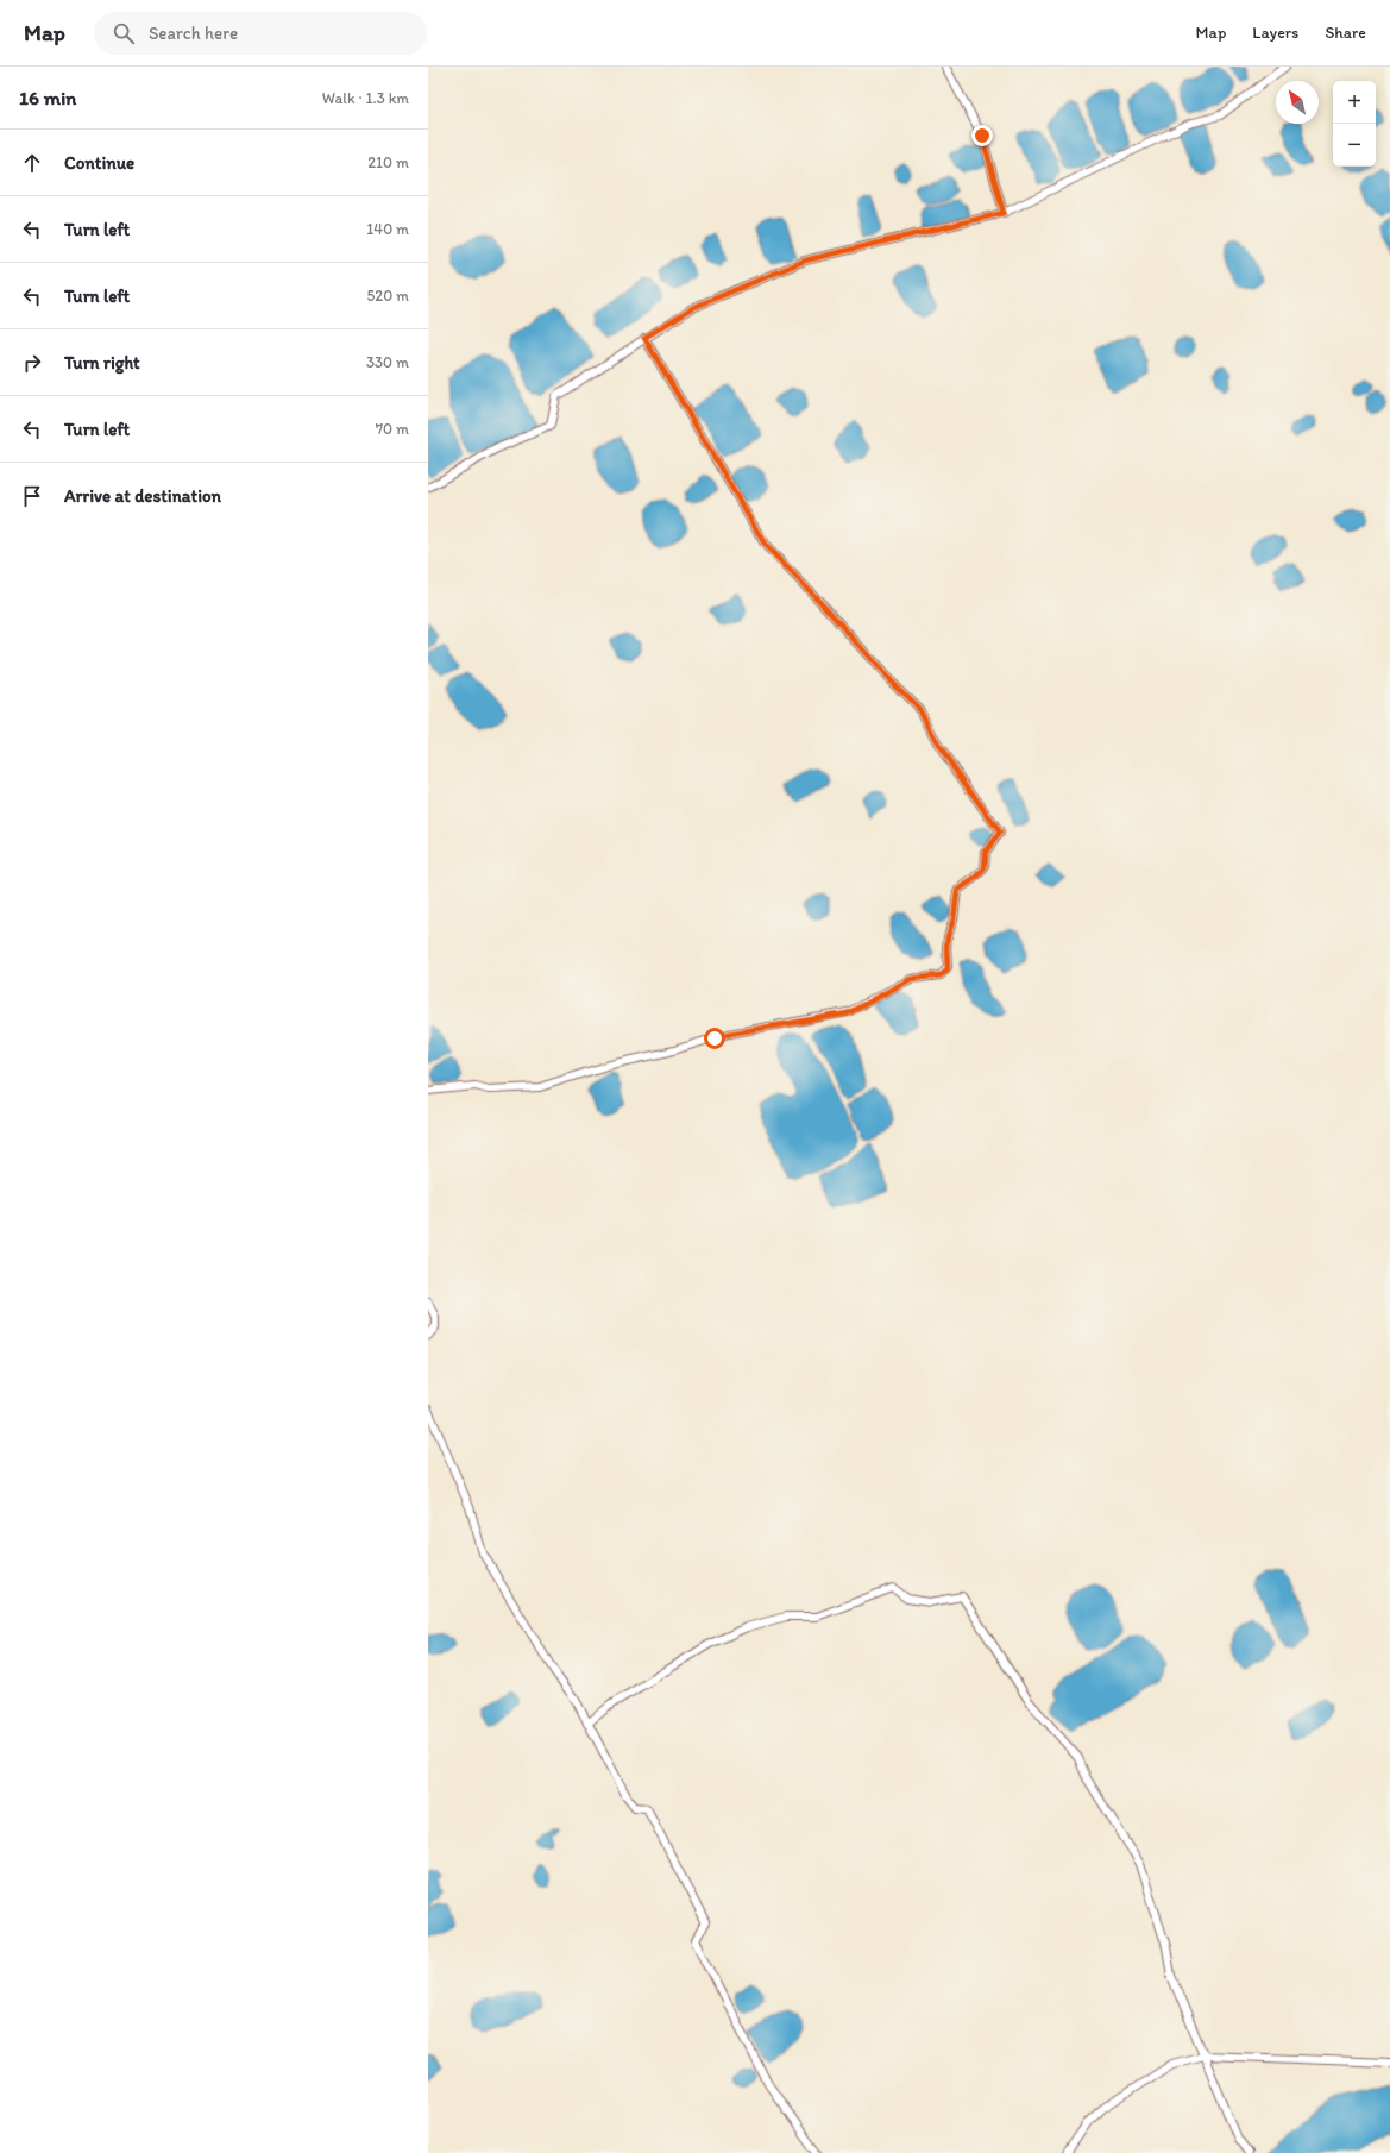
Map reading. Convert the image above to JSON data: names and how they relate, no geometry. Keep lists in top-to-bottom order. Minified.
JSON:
{"north":"top left","page":{"header":"Map","search":"Search here","nav":["Map","Layers","Share"],"heading":["16 min","Walk · 1.3 km"],"map_buttons":["+","−"],"list":[["Continue","210 m"],["Turn left","140 m"],["Turn left","520 m"],["Turn right","330 m"],["Turn left","70 m"],"Arrive at destination"]}}
